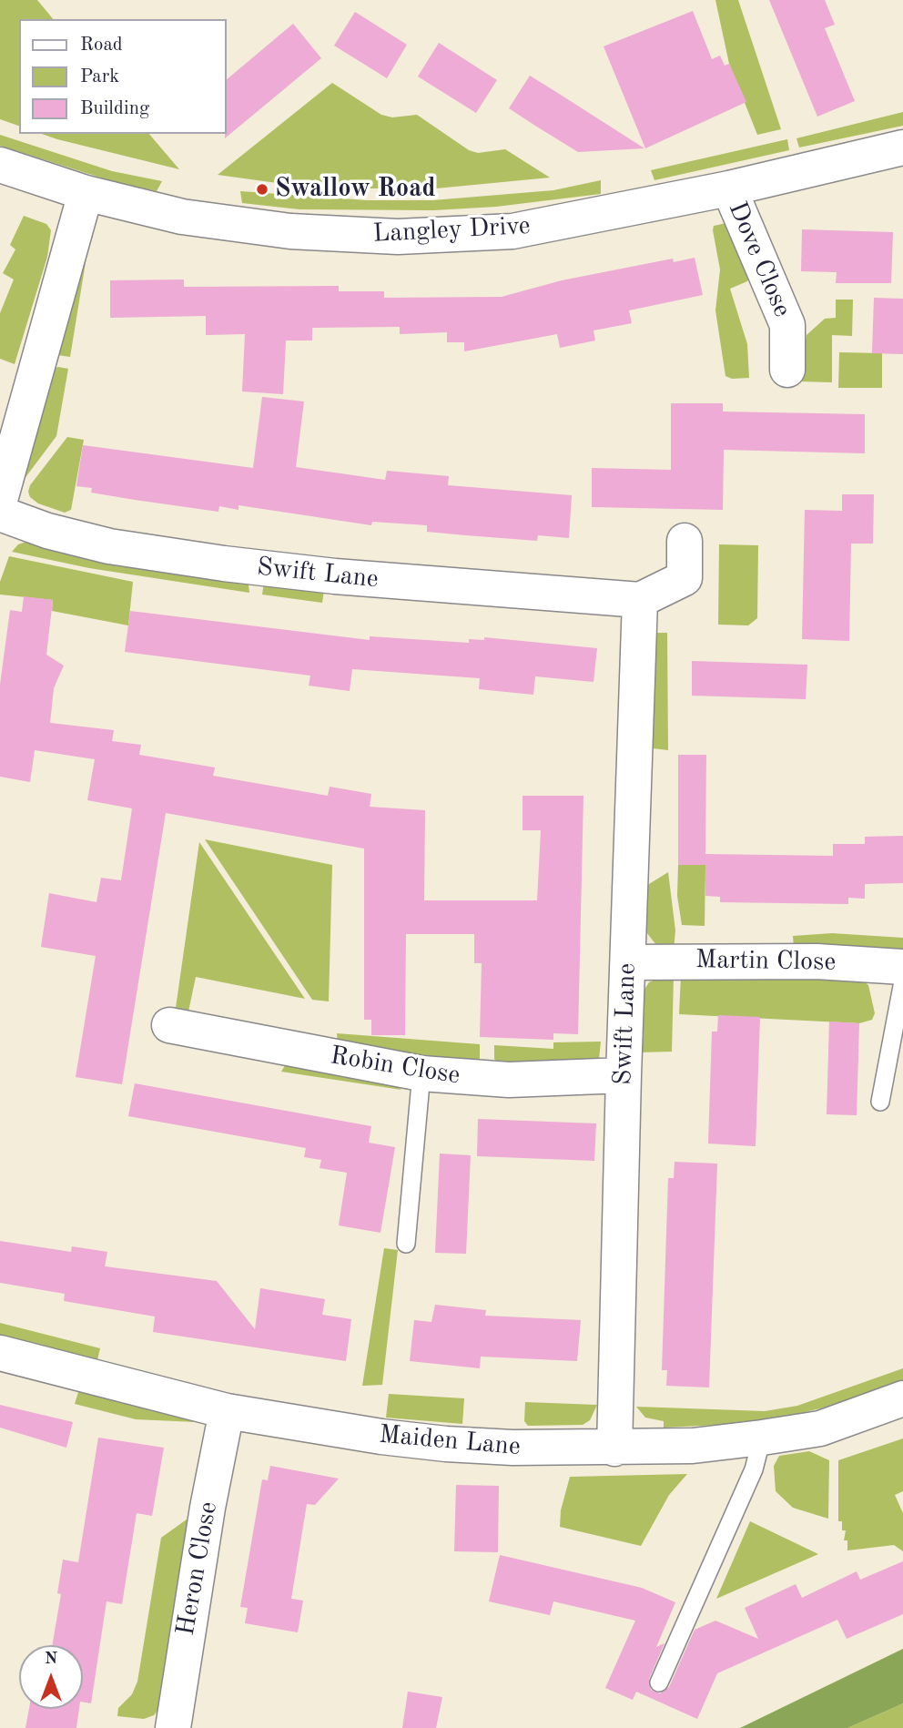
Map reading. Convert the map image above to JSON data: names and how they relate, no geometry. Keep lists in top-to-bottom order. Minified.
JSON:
{"streets":{"street":["Langley Drive","Dove Close","Swift Lane","Martin Close","Robin Close","Maiden Lane","Heron Close"]},"crossings":[["Langley Drive","Dove Close"],["Swift Lane","Martin Close"],["Swift Lane","Robin Close"],["Swift Lane","Maiden Lane"],["Maiden Lane","Heron Close"]],"places":["Swallow Road"],"legend":["Road","Park","Building"],"north":"top"}
